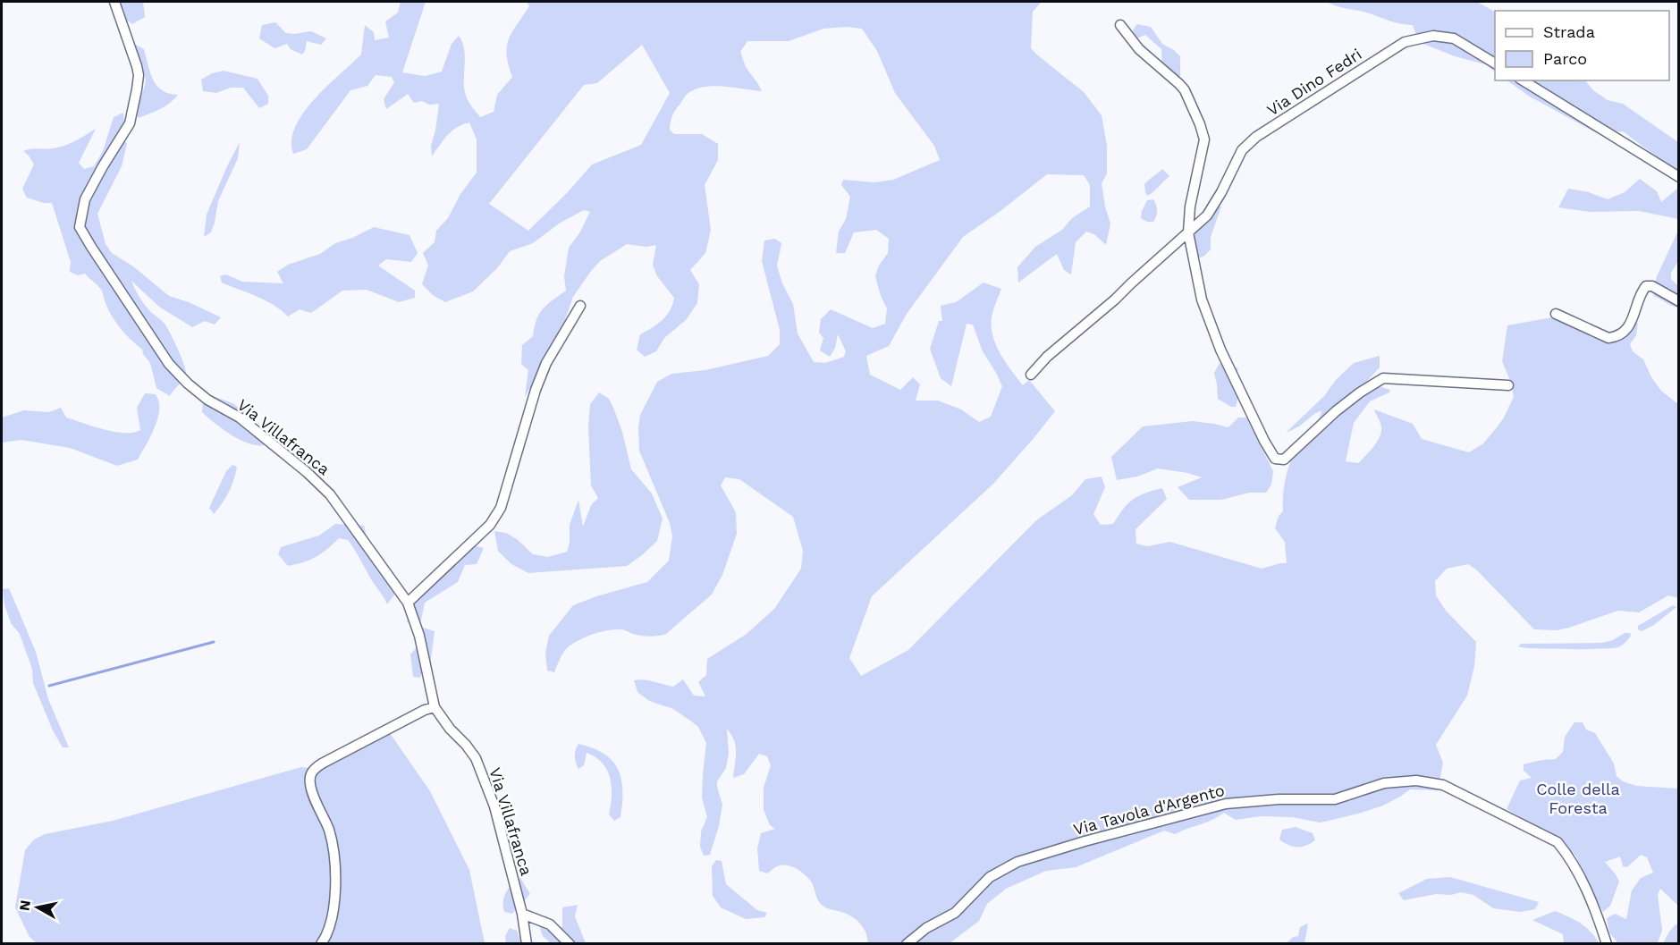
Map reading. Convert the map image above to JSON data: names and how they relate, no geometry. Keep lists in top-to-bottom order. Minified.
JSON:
{"streets":{"street":["Via Dino Fedri","Via Villafranca","Via Tavola d'Argento"]},"parks":["Colle della Foresta"],"legend":["Strada","Parco"],"north":"left"}
